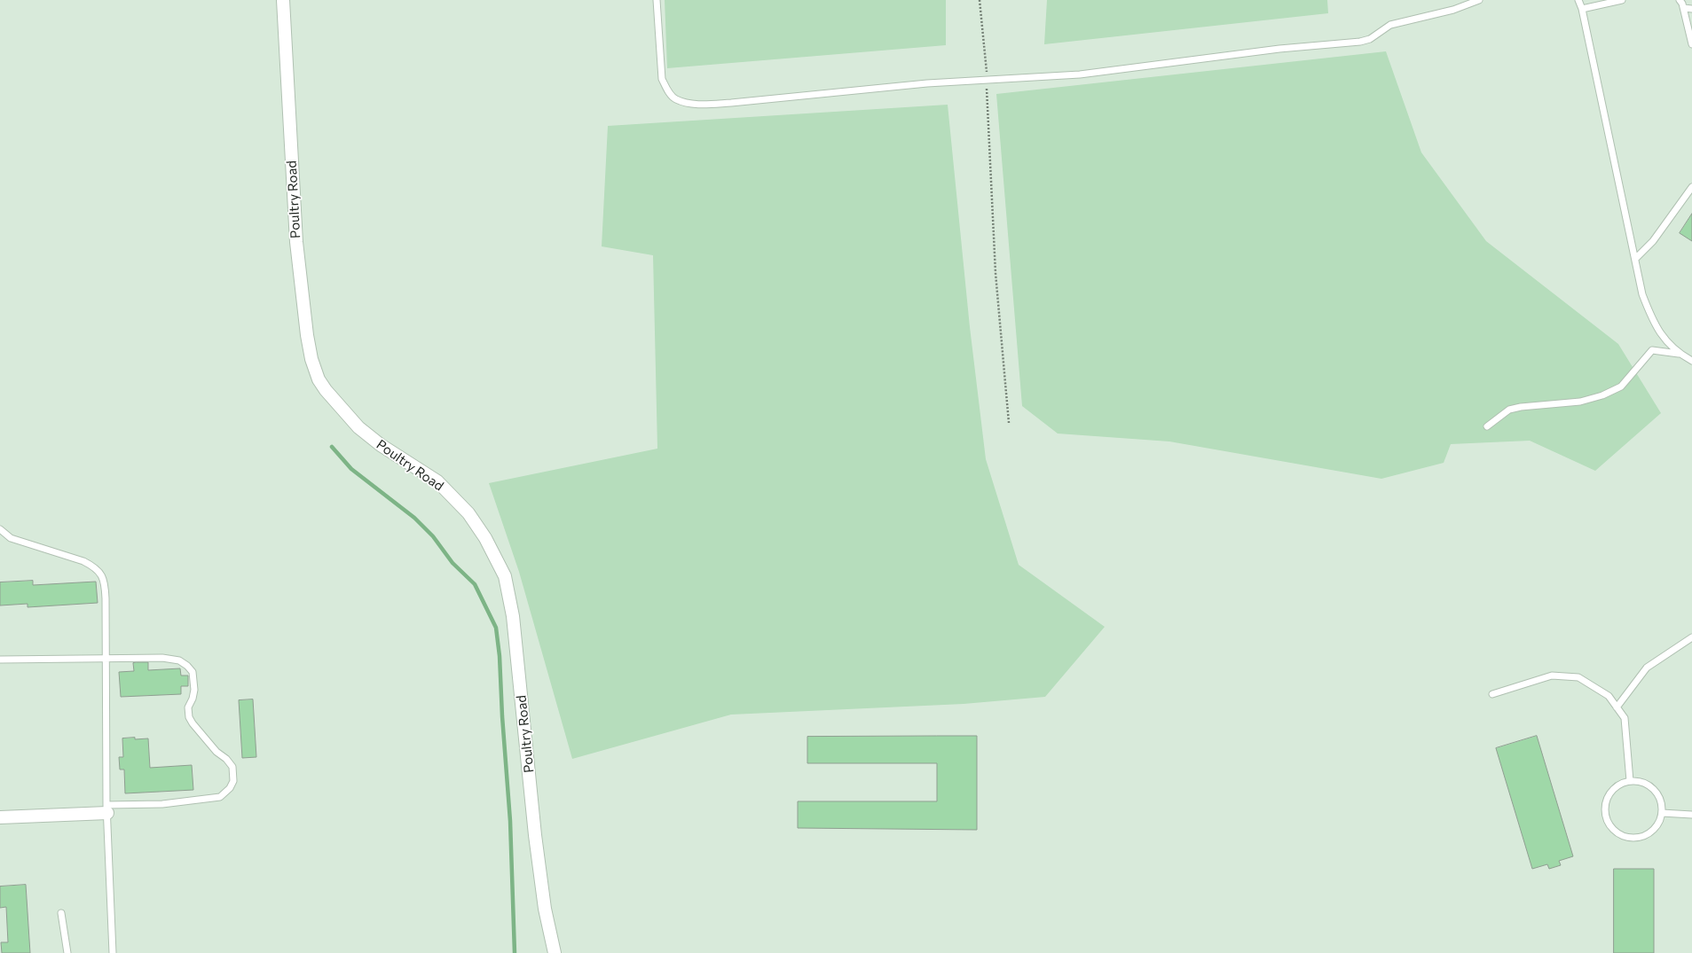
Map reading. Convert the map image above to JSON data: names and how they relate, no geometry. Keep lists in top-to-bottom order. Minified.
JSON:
{"streets":{"street":["Poultry Road"]}}
